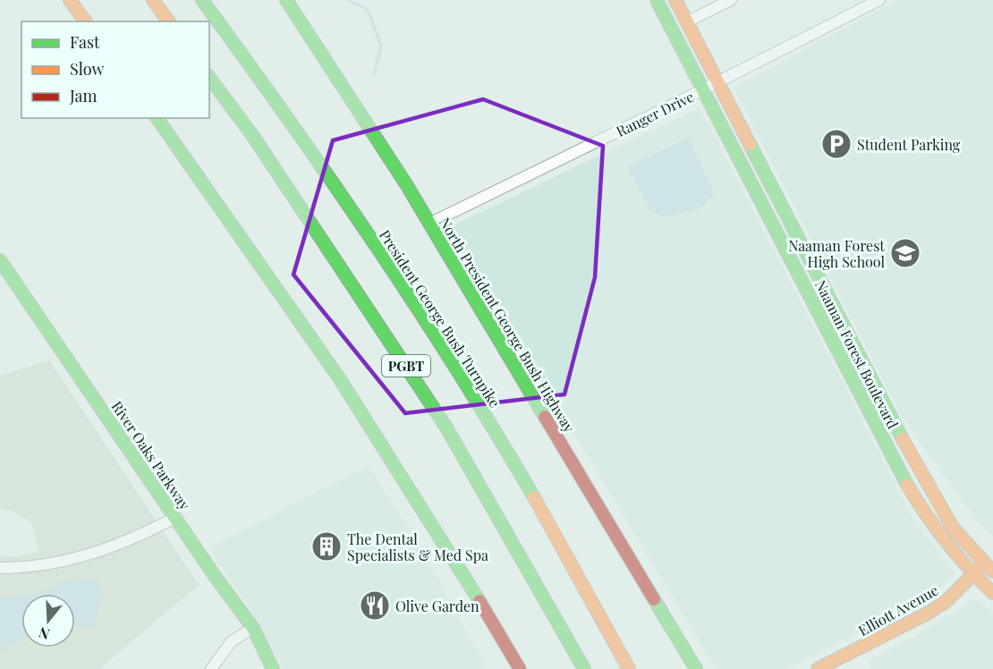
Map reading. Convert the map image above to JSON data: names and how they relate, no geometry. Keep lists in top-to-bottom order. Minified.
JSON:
{"streets":{"main road":["President George Bush Turnpike","North President George Bush Highway","Naaman Forest Boulevard","PGBT","River Oaks Parkway","Elliott Avenue"],"street":["Ranger Drive"]},"crossings":[["Ranger Drive","North President George Bush Highway"],["Ranger Drive","Naaman Forest Boulevard"],["Naaman Forest Boulevard","Elliott Avenue"]],"places":{"parking":["Student Parking"],"school or university":["Naaman Forest High School"],"building":["The Dental Specialists & Med Spa"],"restaurant":["Olive Garden"]},"legend":["Fast","Slow","Jam"],"north":"bottom"}
